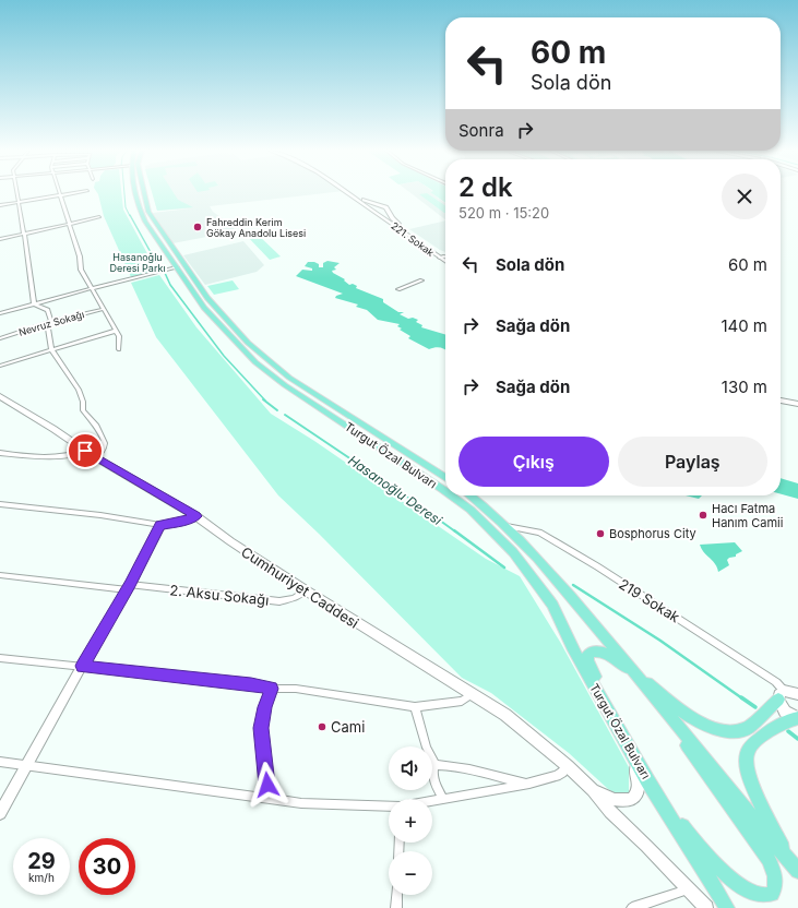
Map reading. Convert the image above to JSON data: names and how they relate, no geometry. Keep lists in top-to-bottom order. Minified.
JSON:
{"streets":{"main road":["Turgut Özal Bulvarı"],"street":["221. Sokak","Nevruz Sokağı","Cumhuriyet Caddesi","2. Aksu Sokağı","219 Sokak"]},"crossings":[["Cumhuriyet Caddesi","2. Aksu Sokağı"]],"water":["Hasanoğlu Deresi"],"parks":["Hasanoğlu Deresi Parkı"],"places":["Fahreddin Kerim Gökay Anadolu Lisesi","Hacı Fatma Hanım Camii","Bosphorus City","Cami"],"page":{"turn":["60 m","Sola dön"],"then":"Sonra","heading":["2 dk","520 m · 15:20"],"list":[{"name":"Sola dön","value":"60 m"},{"name":"Sağa dön","value":"140 m"},{"name":"Sağa dön","value":"130 m"}],"buttons":["Çıkış","Paylaş"],"map_buttons":["+","−"],"speed":"29 km/h","limit":"30"}}
